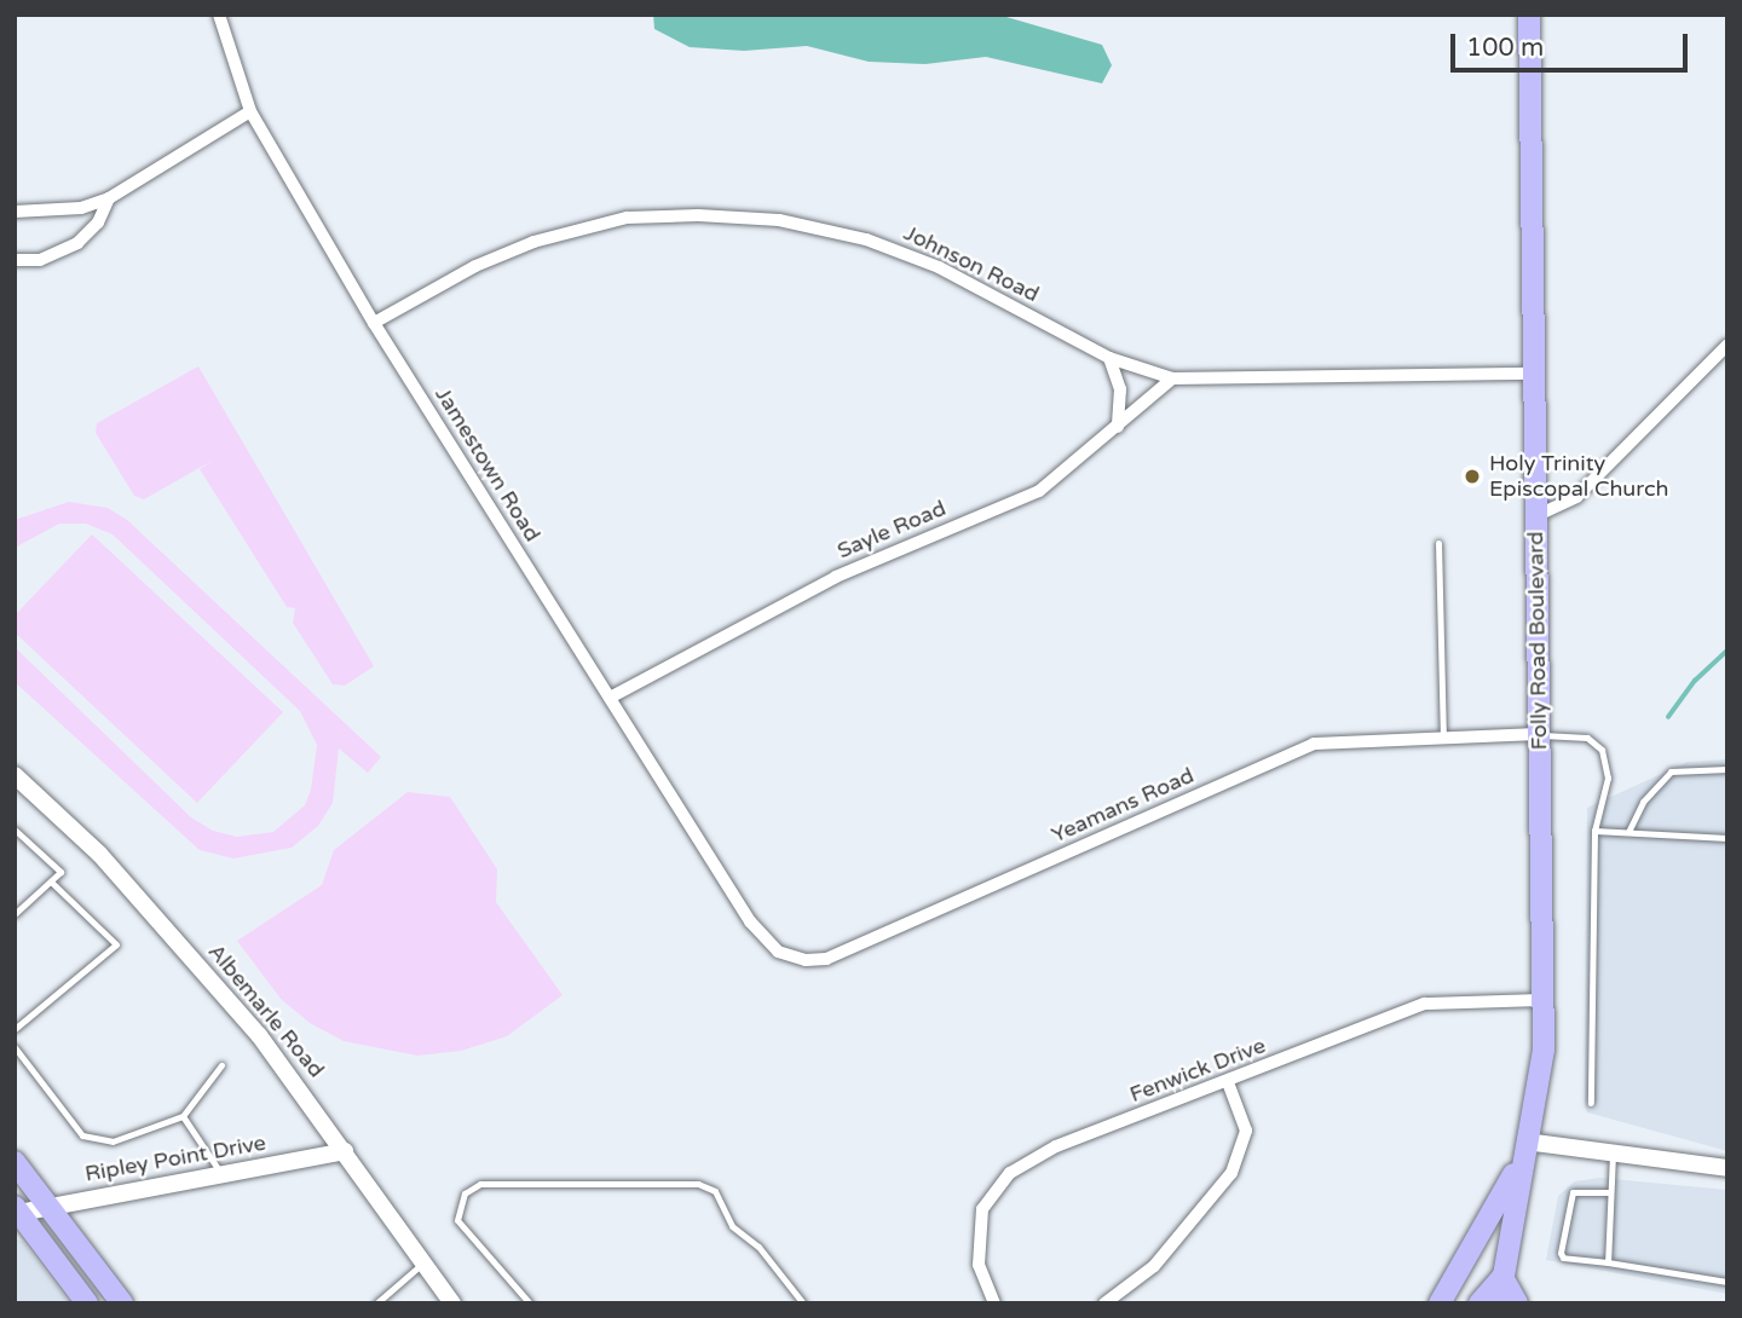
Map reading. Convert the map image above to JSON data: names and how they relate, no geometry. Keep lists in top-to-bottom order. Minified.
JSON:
{"streets":{"main road":["Folly Road Boulevard"],"street":["Johnson Road","Jamestown Road","Sayle Road","Yeamans Road","Albemarle Road","Fenwick Drive","Ripley Point Drive"]},"crossings":[["Johnson Road","Jamestown Road"],["Johnson Road","Sayle Road"],["Johnson Road","Folly Road Boulevard"],["Jamestown Road","Sayle Road"],["Jamestown Road","Yeamans Road"],["Folly Road Boulevard","Yeamans Road"],["Folly Road Boulevard","Fenwick Drive"],["Albemarle Road","Ripley Point Drive"]],"places":["Holy Trinity Episcopal Church"],"scale_bar":"100 m"}
